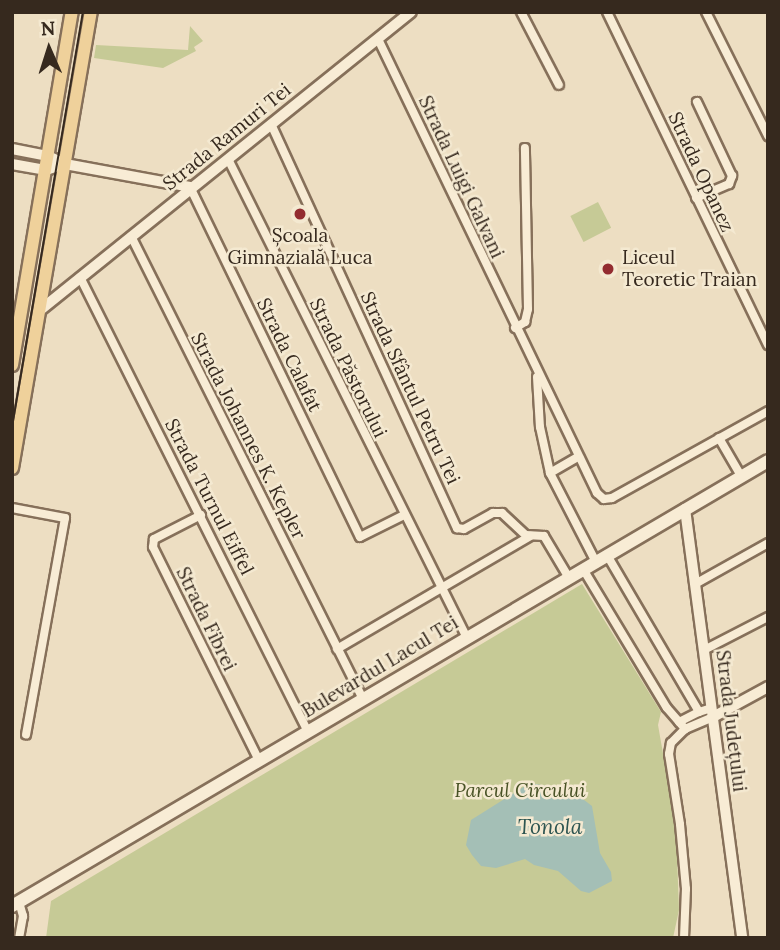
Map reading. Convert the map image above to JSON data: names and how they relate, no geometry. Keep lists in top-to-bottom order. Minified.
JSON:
{"streets":{"main road":["Bulevardul Lacul Tei"],"street":["Strada Ramuri Tei","Strada Opanez","Strada Luigi Galvani","Strada Calafat","Strada Păstorului","Strada Sfântul Petru Tei","Strada Johannes K. Kepler","Strada Turnul Eiffel","Strada Fibrei","Strada Județului"]},"crossings":[["Strada Ramuri Tei","Strada Luigi Galvani"],["Strada Ramuri Tei","Strada Calafat"],["Strada Ramuri Tei","Strada Păstorului"],["Strada Ramuri Tei","Strada Sfântul Petru Tei"],["Strada Ramuri Tei","Strada Johannes K. Kepler"],["Strada Ramuri Tei","Strada Turnul Eiffel"],["Strada Luigi Galvani","Bulevardul Lacul Tei"],["Strada Calafat","Strada Păstorului"],["Strada Păstorului","Bulevardul Lacul Tei"],["Strada Sfântul Petru Tei","Bulevardul Lacul Tei"],["Strada Johannes K. Kepler","Bulevardul Lacul Tei"],["Strada Turnul Eiffel","Strada Fibrei"],["Strada Turnul Eiffel","Bulevardul Lacul Tei"],["Strada Fibrei","Bulevardul Lacul Tei"],["Bulevardul Lacul Tei","Strada Județului"]],"water":["Tonola"],"parks":["Parcul Circului"],"places":["Școala Gimnazială Luca","Liceul Teoretic Traian"],"north":"top"}
